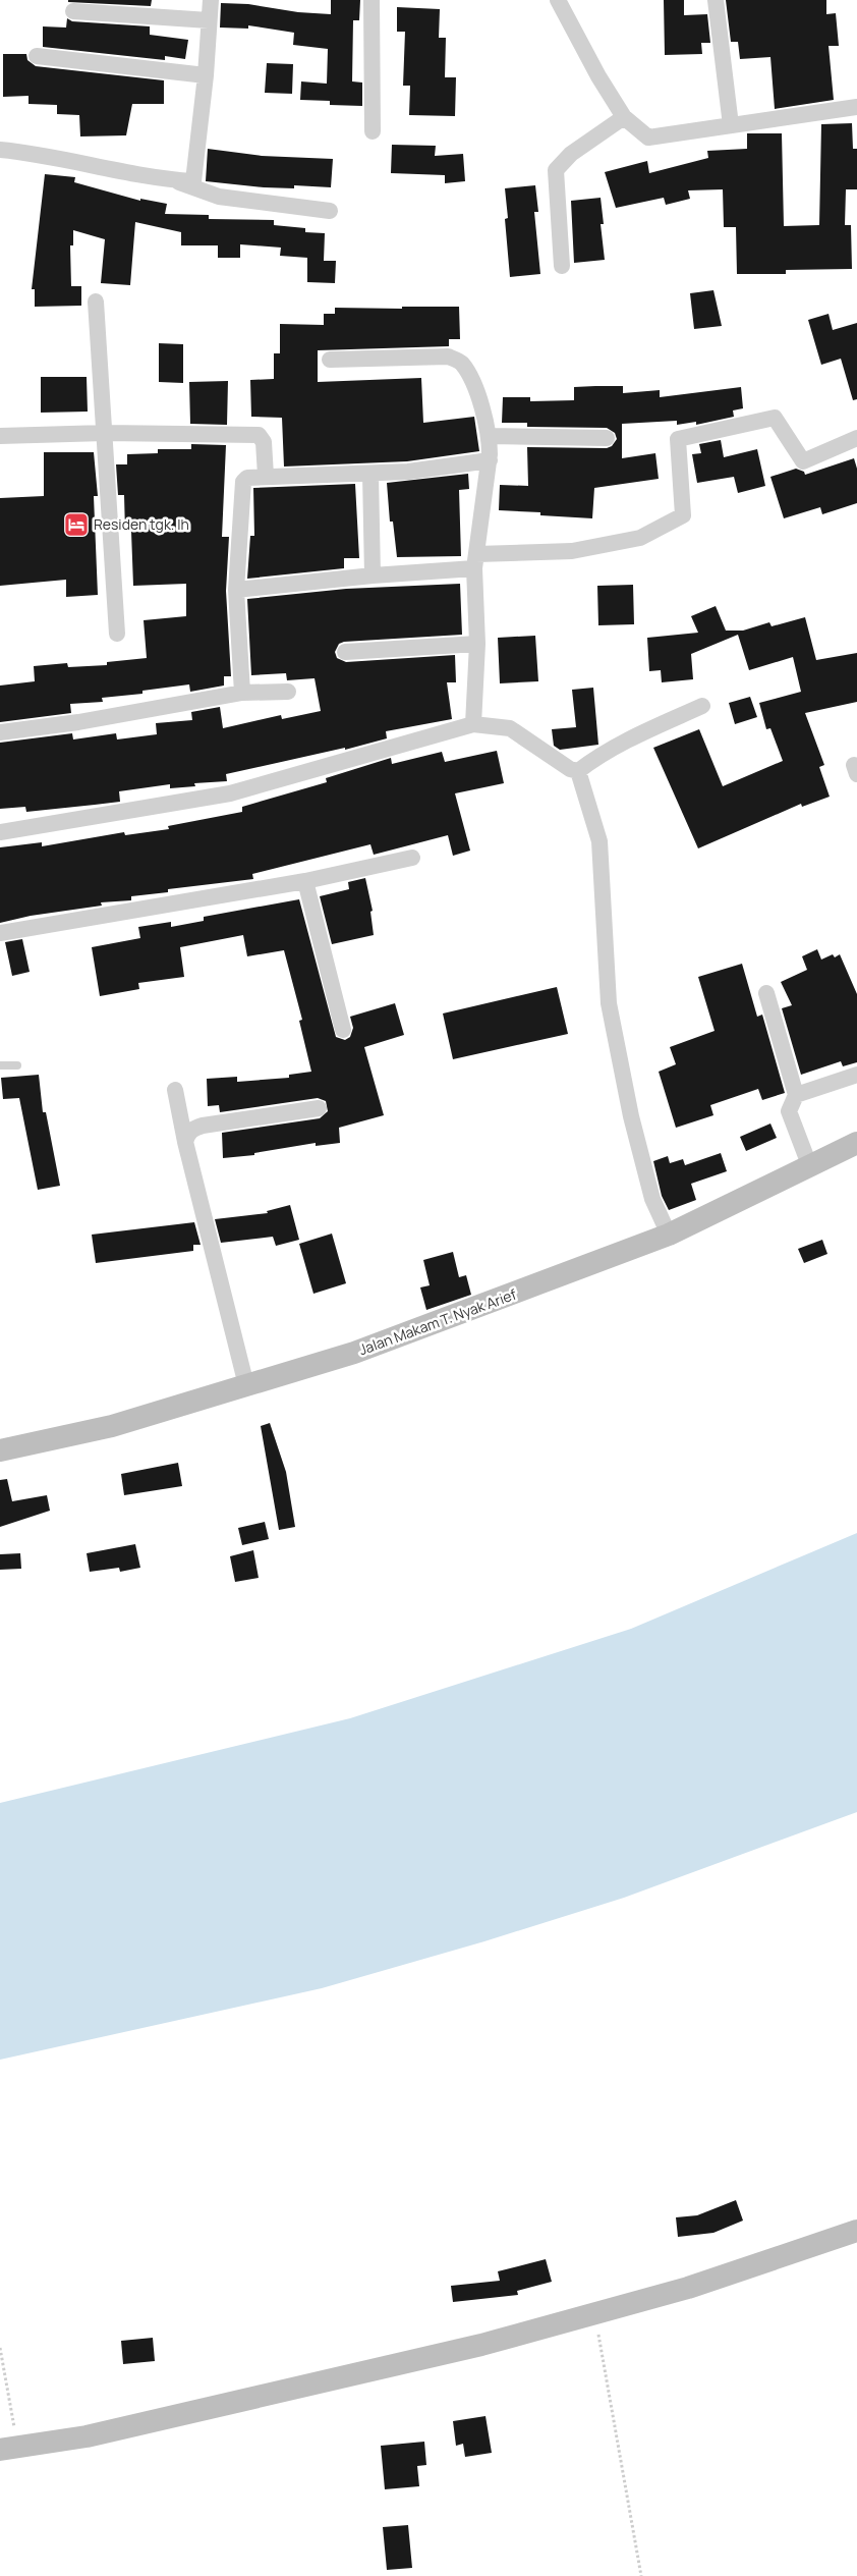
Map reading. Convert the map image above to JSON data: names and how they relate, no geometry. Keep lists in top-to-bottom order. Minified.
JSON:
{"streets":{"street":["Jalan Makam T. Nyak Arief"]},"places":{"hotel":["Residen tgk. Ih"]}}
